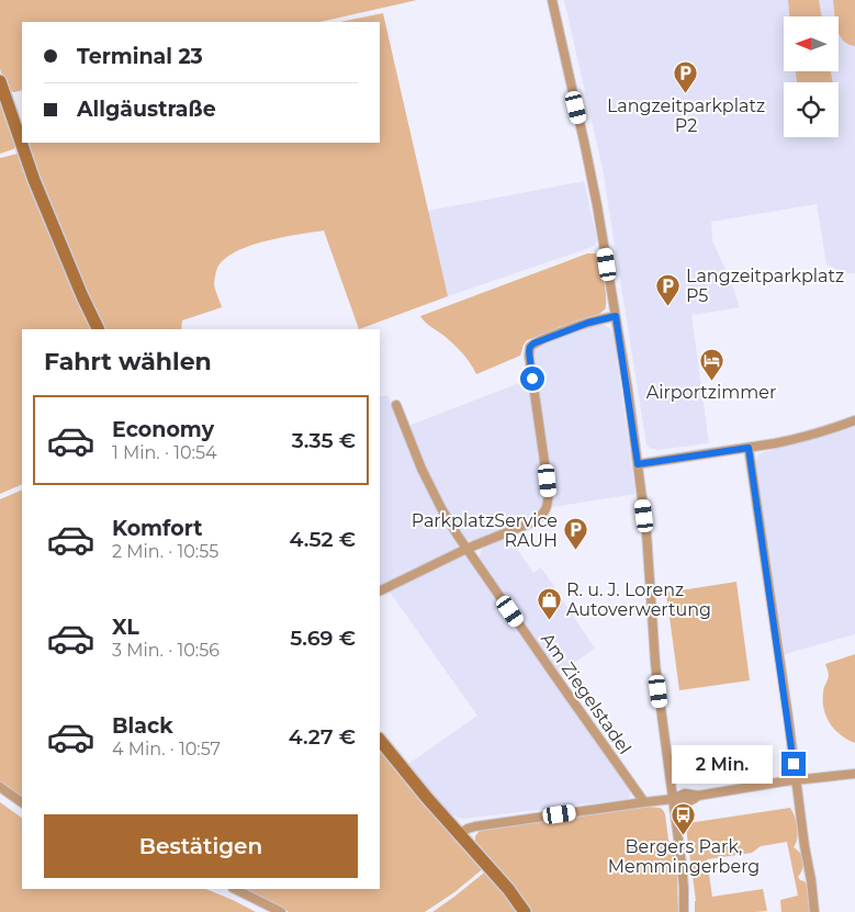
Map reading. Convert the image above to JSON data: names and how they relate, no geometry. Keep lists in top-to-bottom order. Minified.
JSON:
{"streets":{"street":["Am Ziegelstadel"]},"places":{"parking":["Langzeitparkplatz P2","Langzeitparkplatz P5","ParkplatzService RAUH"],"hotel":["Airportzimmer"],"shop":["R. u. J. Lorenz Autoverwertung"],"bus stop":["Bergers Park, Memmingerberg"]},"north":"left","page":{"banner":["Terminal 23","Allgäustraße"],"heading":"Fahrt wählen","list":[{"name":"Economy","note":"1 Min. · 10:54","value":"3.35 €"},{"name":"Komfort","note":"2 Min. · 10:55","value":"4.52 €"},{"name":"XL","note":"3 Min. · 10:56","value":"5.69 €"},{"name":"Black","note":"4 Min. · 10:57","value":"4.27 €"}],"bubble":"2 Min.","buttons":"Bestätigen"}}
